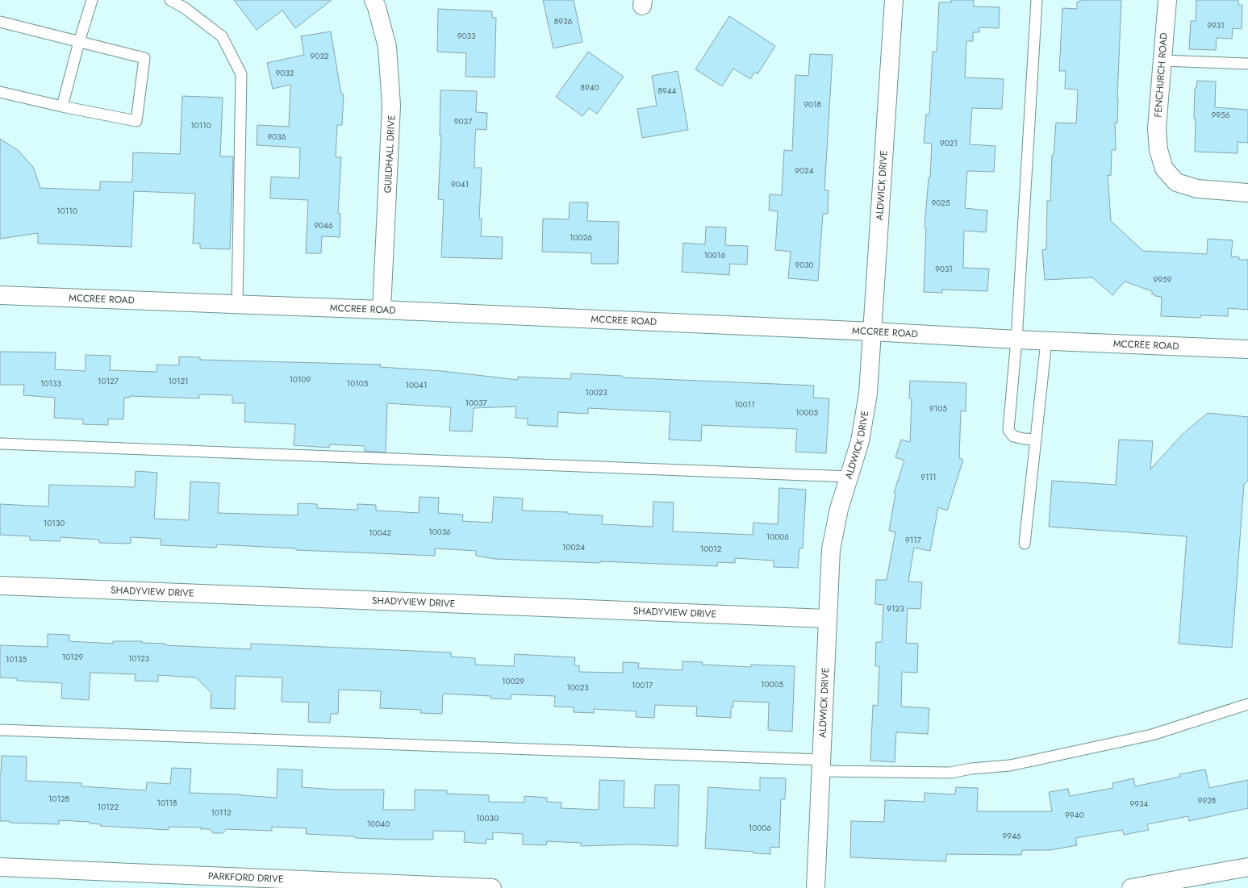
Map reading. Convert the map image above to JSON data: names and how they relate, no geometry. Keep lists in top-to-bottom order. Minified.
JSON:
{"streets":{"street":["FENCHURCH ROAD","GUILDHALL DRIVE","ALDWICK DRIVE","MCCREE ROAD","SHADYVIEW DRIVE","PARKFORD DRIVE"]},"crossings":[["GUILDHALL DRIVE","MCCREE ROAD"],["ALDWICK DRIVE","MCCREE ROAD"],["ALDWICK DRIVE","SHADYVIEW DRIVE"]],"house_numbers":["8936","9931","9033","9032","9032","8940","8944","9018","9956","9037","10110","9036","9021","9024","9041","9025","10110","9046","10026","10016","9030","9031","9959","10109","10127","10121","10133","10105","10041","10023","10037","10011","9105","10005","9111","10130","10036","10042","10006","9117","10024","10012","9123","10129","10123","10135","10029","10005","10017","10023","10128","9928","10118","9934","10122","10112","9940","10030","10040","10006","9946"]}
